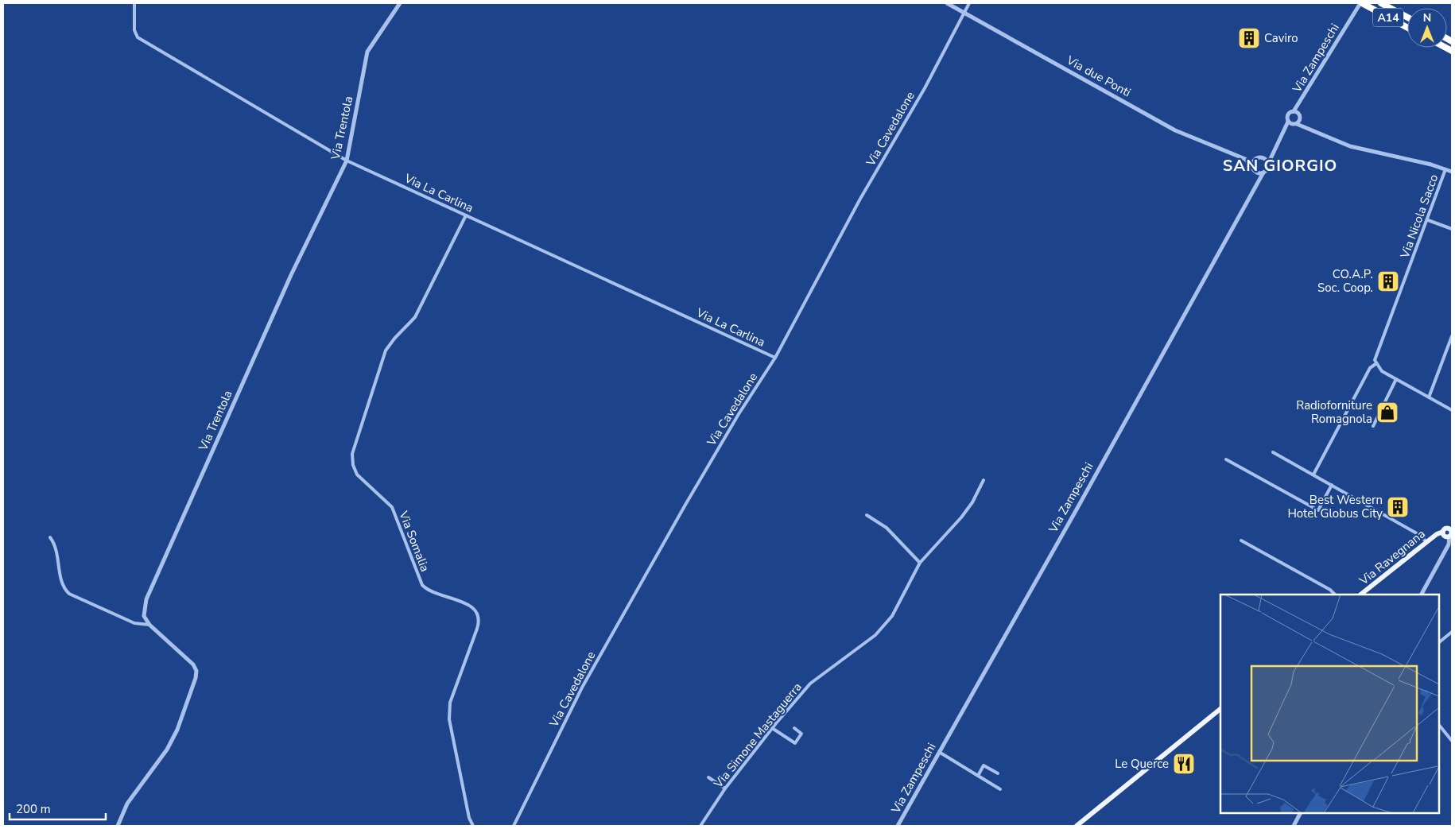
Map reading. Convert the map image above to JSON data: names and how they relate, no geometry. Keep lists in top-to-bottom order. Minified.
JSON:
{"streets":{"highway":["A14"],"main road":["Via Ravegnana"],"street":["Via Zampeschi","Via due Ponti","Via Trentola","Via Cavedalone","Via La Carlina","Via Nicola Sacco","Via Somalia","Via Simone Mastaguerra"]},"crossings":[["A14","Via Zampeschi"],["Via Zampeschi","Via due Ponti"],["Via due Ponti","Via Cavedalone"],["Via Trentola","Via La Carlina"],["Via Cavedalone","Via La Carlina"],["Via La Carlina","Via Somalia"]],"districts":["SAN GIORGIO"],"places":{"building":["Caviro","CO.A.P. Soc. Coop.","Best Western Hotel Globus City"],"shop":["Radioforniture Romagnola"],"restaurant":["Le Querce"]},"scale_bar":"200 m","north":"top"}
